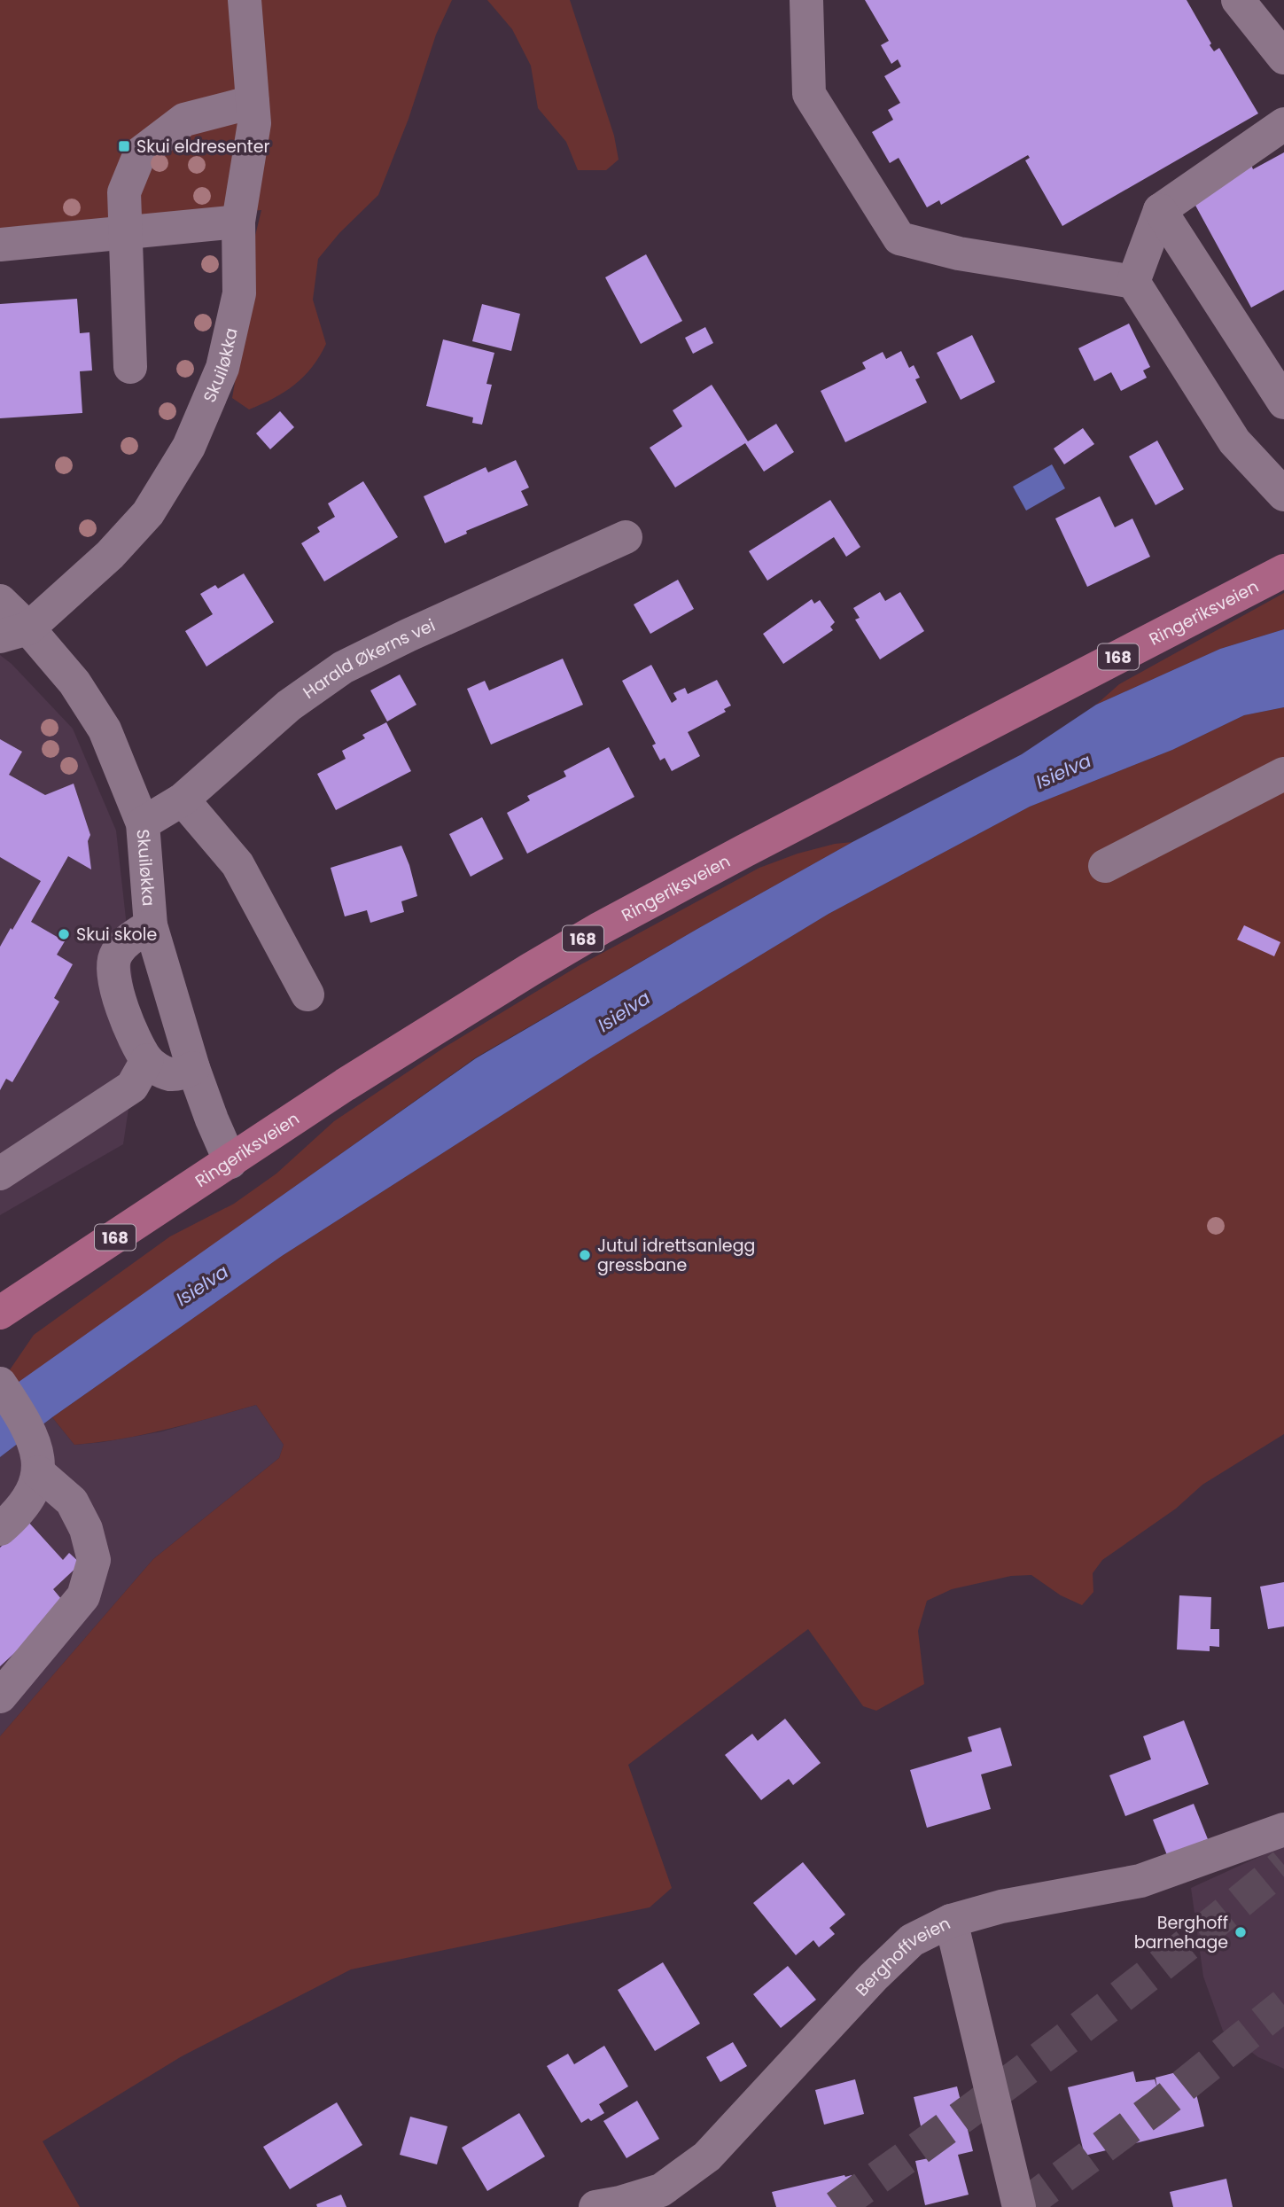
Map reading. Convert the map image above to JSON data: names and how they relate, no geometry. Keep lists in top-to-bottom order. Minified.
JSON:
{"streets":{"main road":["Ringeriksveien","168"],"street":["Skuiløkka","Harald Økerns vei","Berghoffveien"]},"crossings":[["Skuiløkka","Ringeriksveien"],["Skuiløkka","Harald Økerns vei"]],"water":["Isielva"],"places":{"transit":["Skui eldresenter"],"other":["Skui skole","Jutul idrettsanlegg gressbane","Berghoff barnehage"]}}
